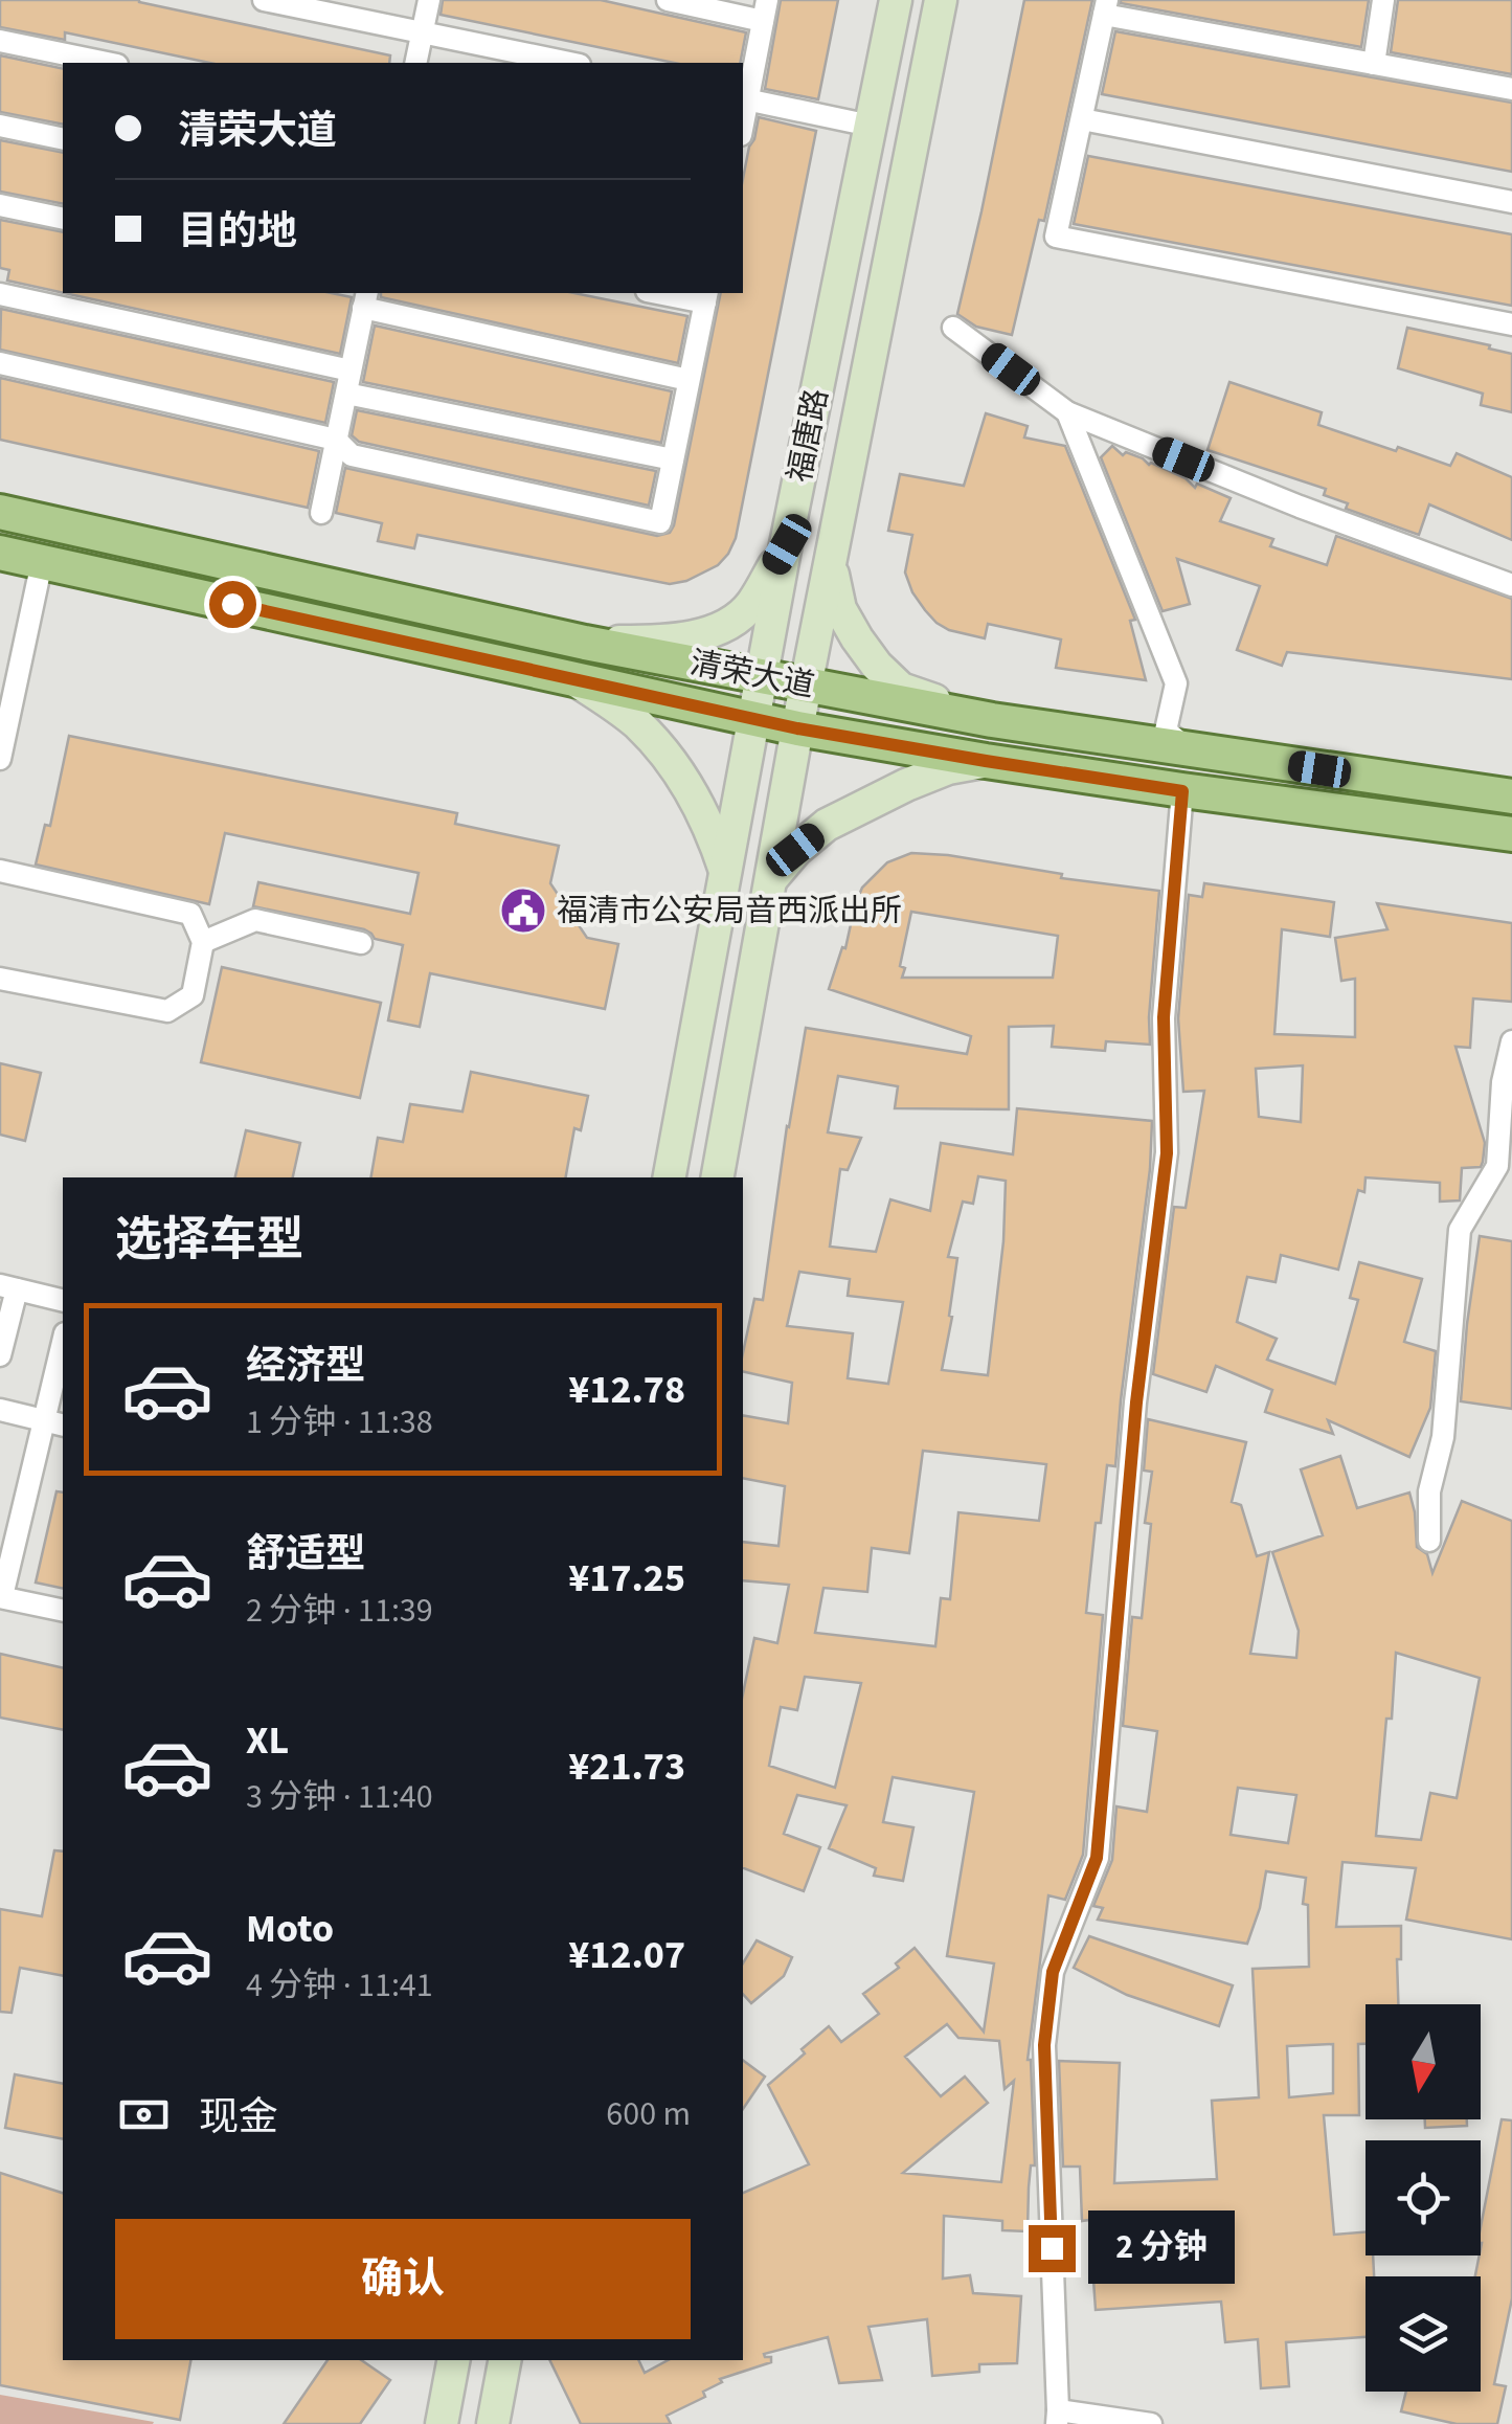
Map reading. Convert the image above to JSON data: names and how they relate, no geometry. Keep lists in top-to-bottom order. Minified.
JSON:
{"streets":{"main road":["清荣大道"],"street":["福唐路"]},"crossings":[["福唐路","清荣大道"]],"places":{"public building":["福清市公安局音西派出所"]},"north":"bottom","page":{"banner":["清荣大道","目的地"],"heading":"选择车型","list":[{"name":"经济型","note":"1 分钟 · 11:38","value":"¥12.78"},{"name":"舒适型","note":"2 分钟 · 11:39","value":"¥17.25"},{"name":"XL","note":"3 分钟 · 11:40","value":"¥21.73"},{"name":"Moto","note":"4 分钟 · 11:41","value":"¥12.07"}],"pay":["现金","600 m"],"buttons":"确认","bubble":"2 分钟"}}
